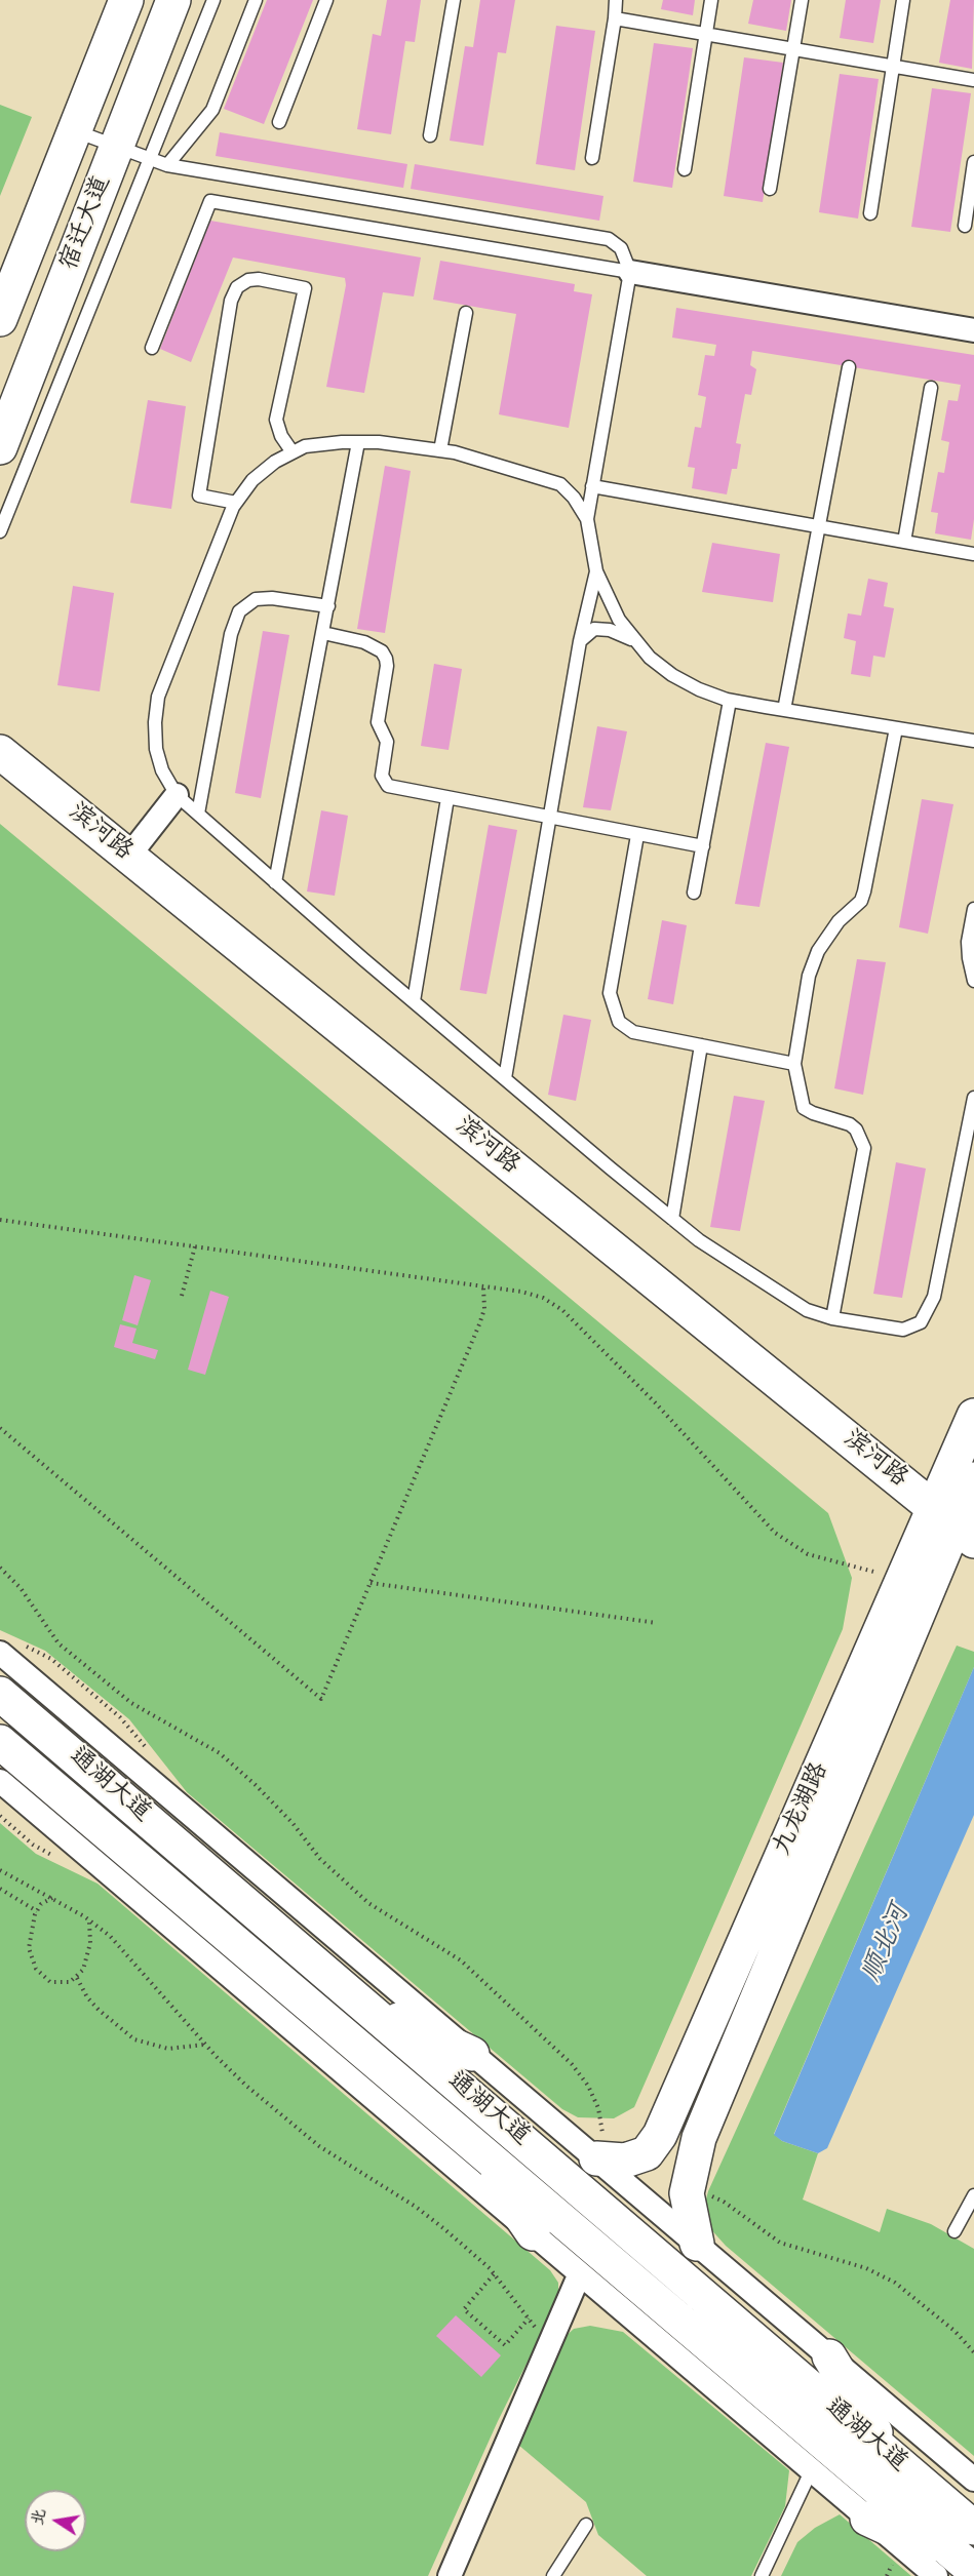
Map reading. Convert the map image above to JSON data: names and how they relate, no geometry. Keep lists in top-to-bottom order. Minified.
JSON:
{"streets":{"main road":["宿迁大道","滨河路","通湖大道","九龙湖路"]},"crossings":[["滨河路","九龙湖路"]],"water":["顺北河"],"north":"left"}
